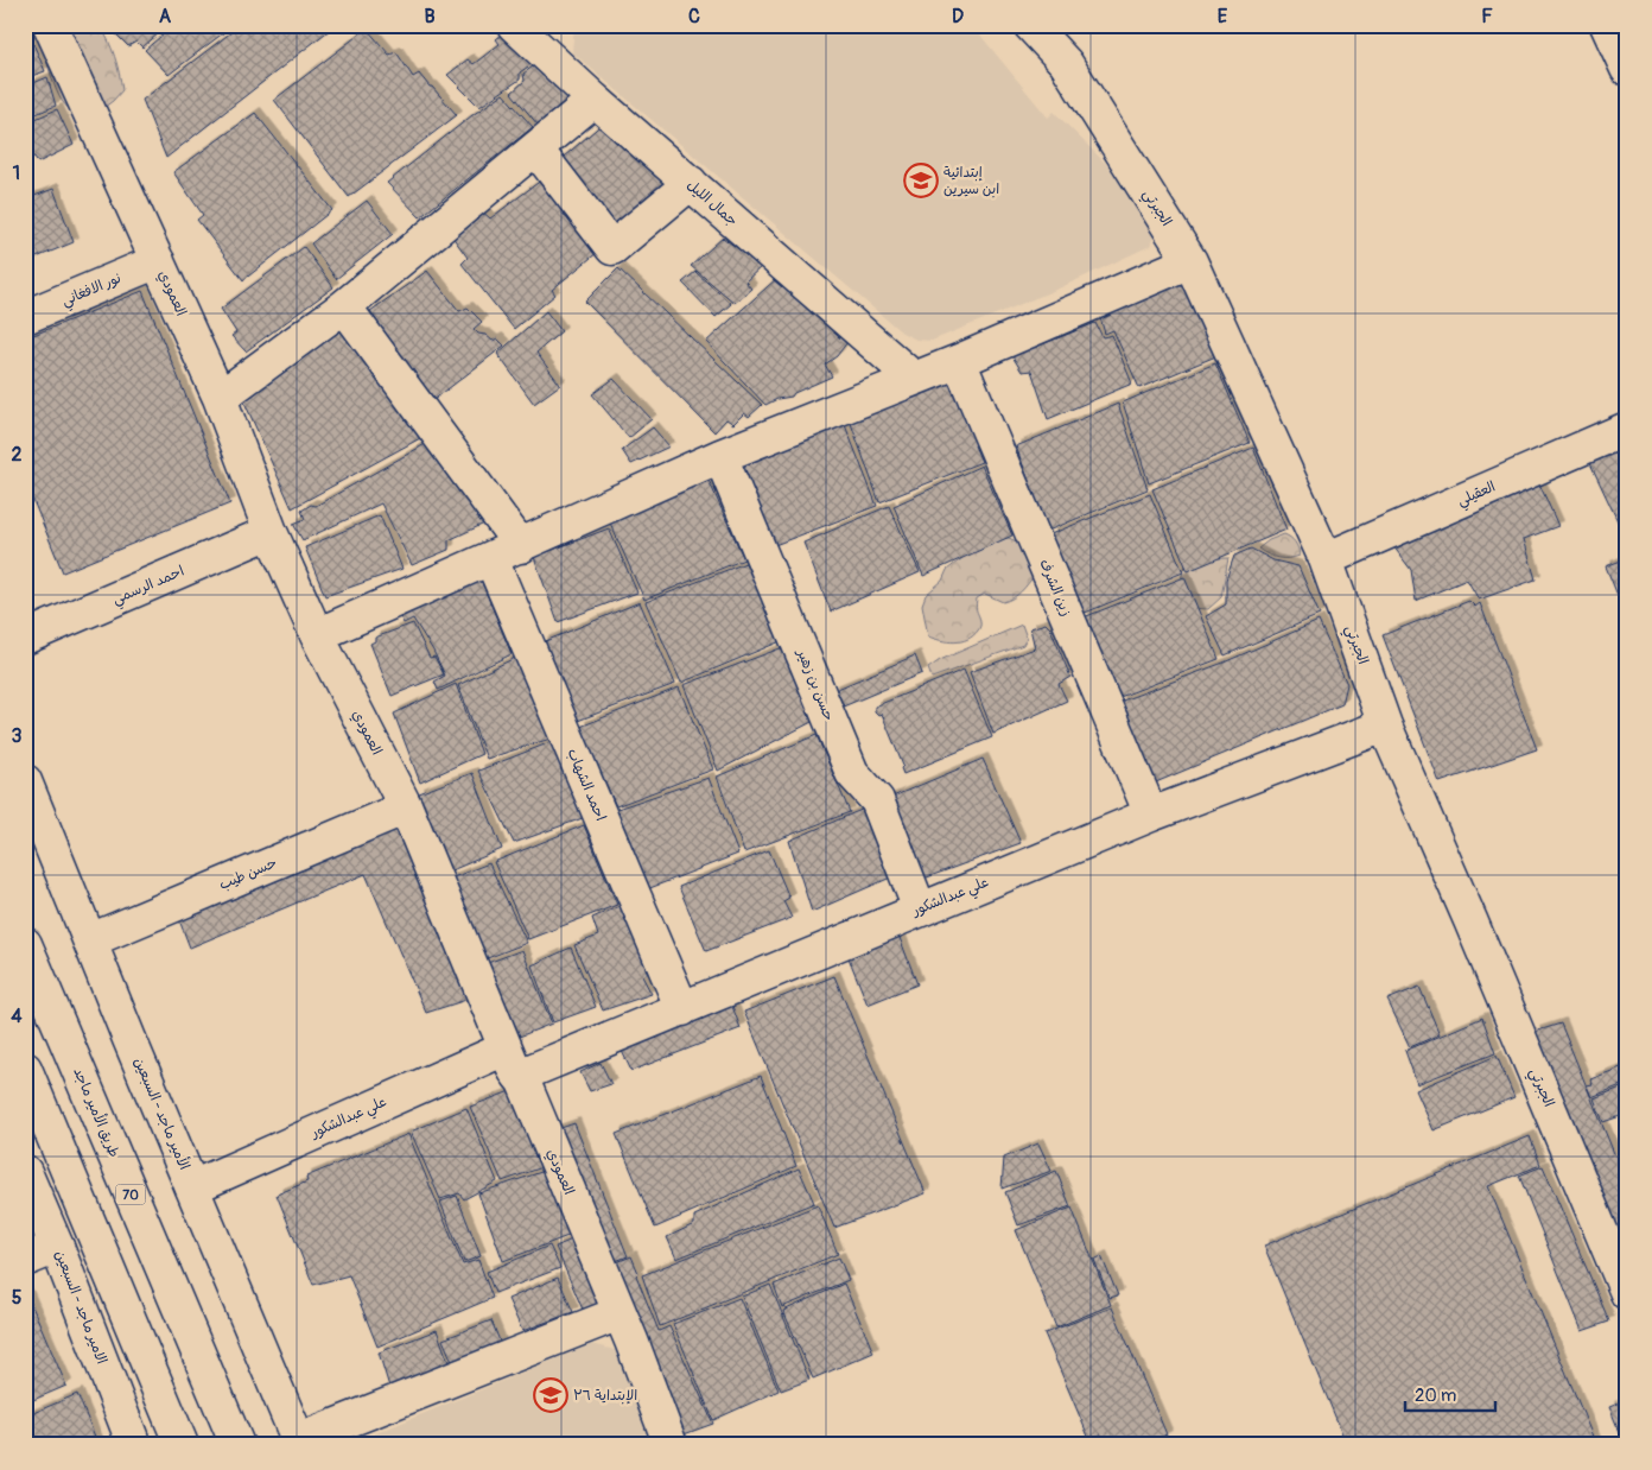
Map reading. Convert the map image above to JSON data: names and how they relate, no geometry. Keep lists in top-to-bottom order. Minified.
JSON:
{"streets":{"main road":["جمال الليل","الجبرتي","نور الافغاني","العمودي","العقيلي","احمد الرسمي","زين الشرف","حسن بن زهير","احمد الشهاب","حسن طيب","علي عبدالشكور","طريق الأمير ماجد","الأمير ماجد - السبعين","70","الامير ماجد - السبعين"]},"crossings":[["الجبرتي","العقيلي"],["الجبرتي","علي عبدالشكور"],["نور الافغاني","العمودي"],["العمودي","احمد الرسمي"],["العمودي","حسن طيب"],["العمودي","علي عبدالشكور"],["زين الشرف","علي عبدالشكور"],["حسن بن زهير","علي عبدالشكور"],["احمد الشهاب","علي عبدالشكور"],["حسن طيب","الأمير ماجد - السبعين"],["علي عبدالشكور","الأمير ماجد - السبعين"]],"places":{"school or university":["إبتدائية ابن سيرين","الإبتداية ٣٦"]},"scale_bar":"20 m","grid":{"columns":["A","B","C","D","E","F"],"rows":["1","2","3","4","5"]}}
